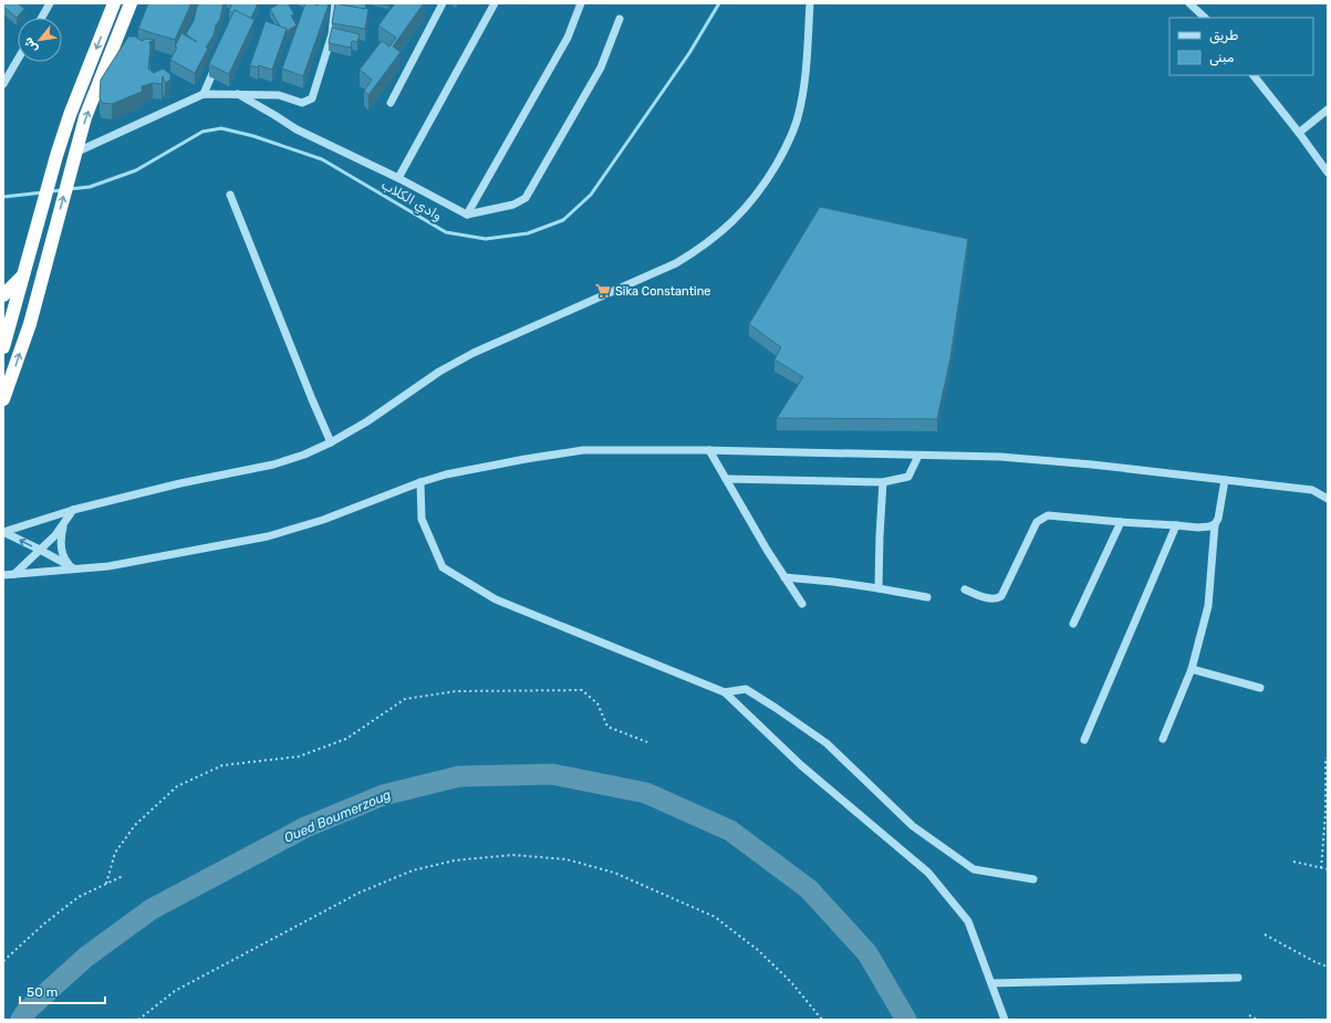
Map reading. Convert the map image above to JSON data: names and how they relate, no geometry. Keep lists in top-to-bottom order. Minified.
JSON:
{"water":["وادي الكلاب","Oued Boumerzoug"],"places":{"supermarket":["Sika Constantine"]},"legend":["طريق","مبنى"],"scale_bar":"50 m","north":"bottom left"}
